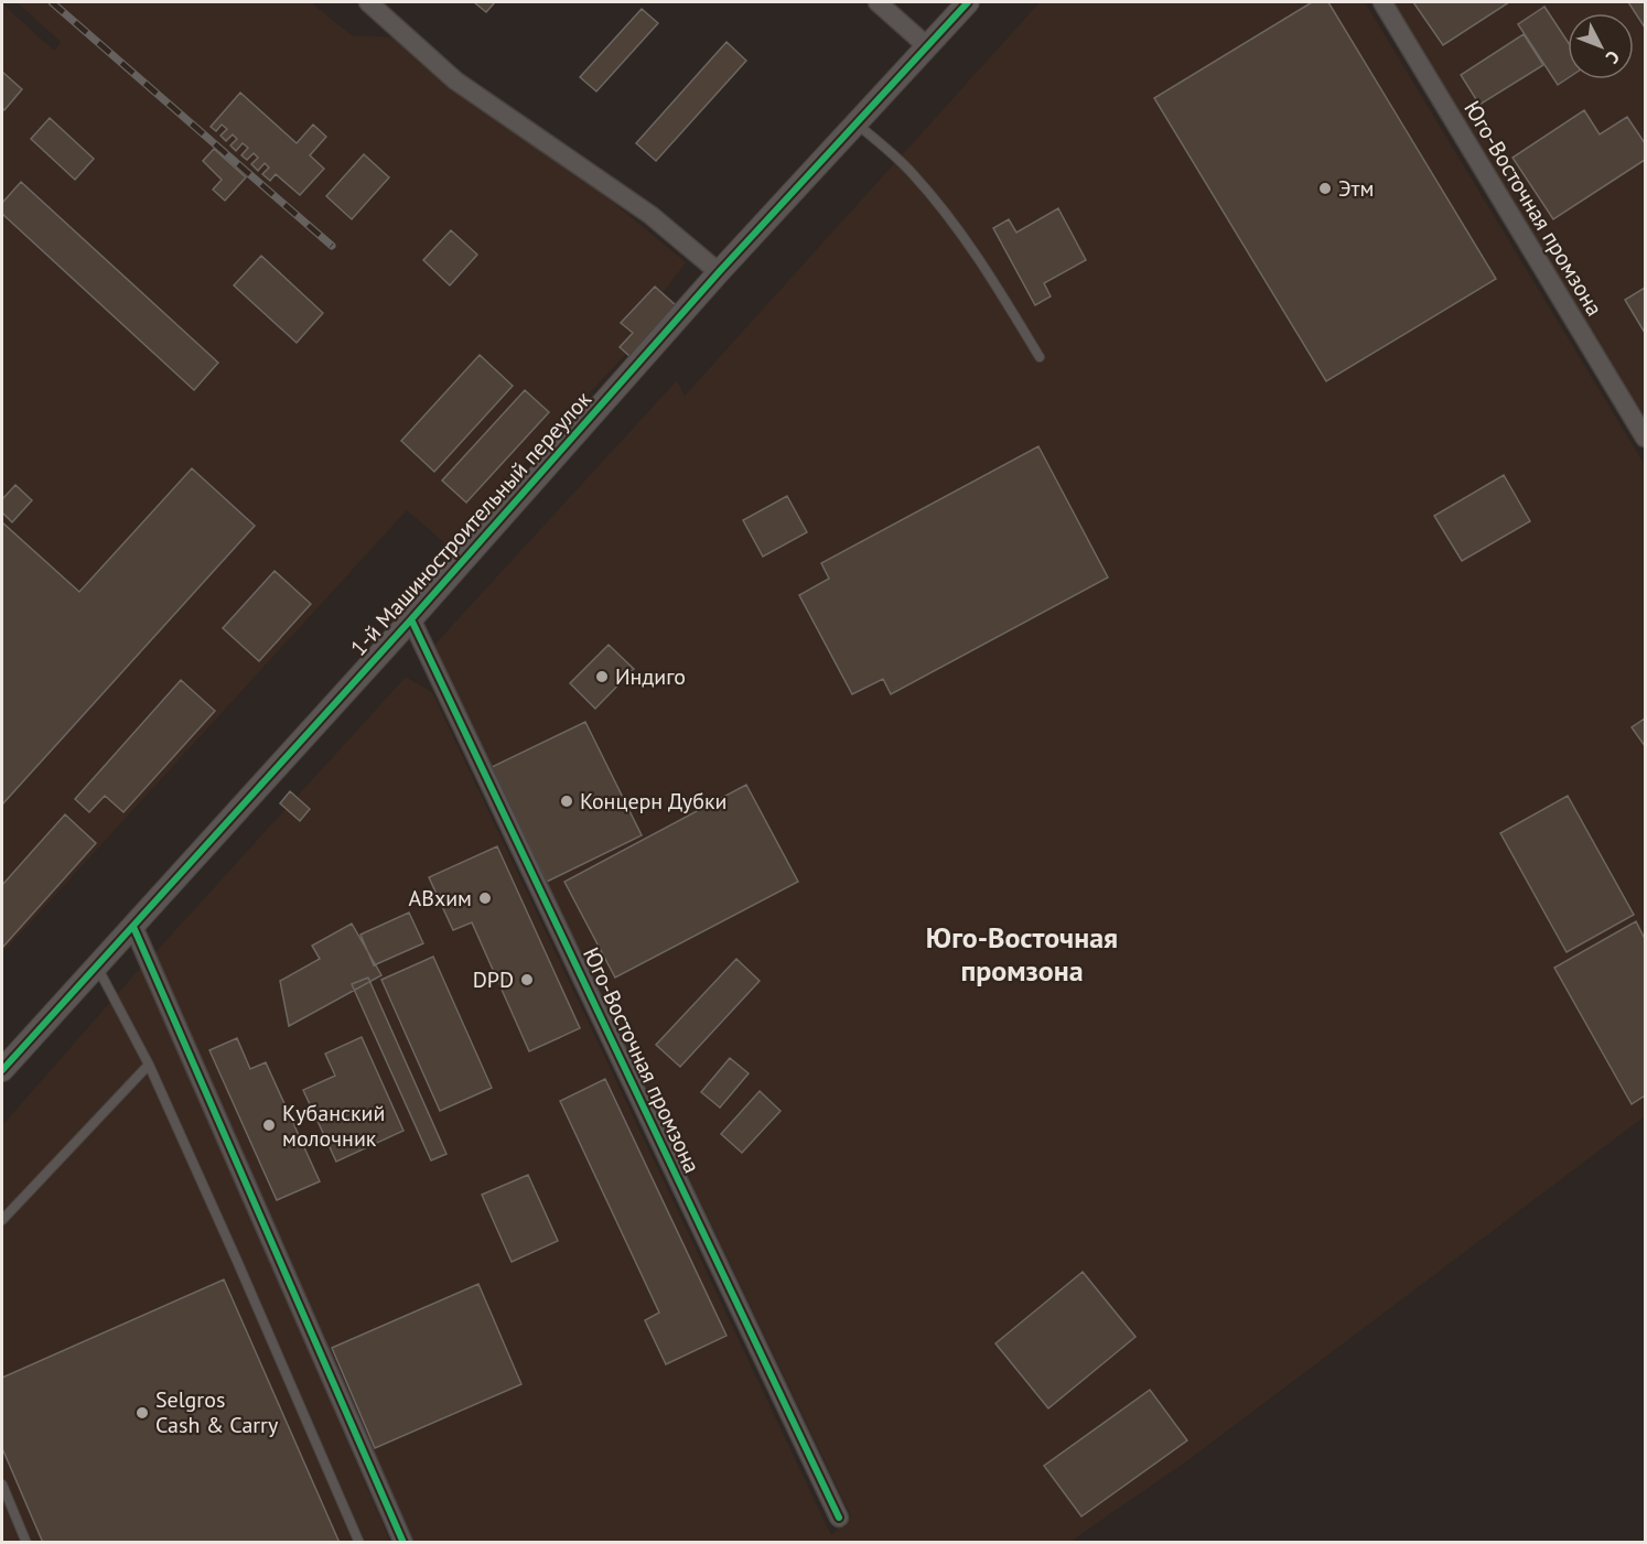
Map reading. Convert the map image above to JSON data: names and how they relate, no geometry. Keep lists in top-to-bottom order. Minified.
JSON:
{"streets":{"street":["Юго-Восточная промзона","1-й Машиностроительный переулок"]},"crossings":[["Юго-Восточная промзона","1-й Машиностроительный переулок"]],"districts":["Юго-Восточная промзона"],"places":["Этм","Индиго","Концерн Дубки","АВхим","DPD","Кубанский молочник","Selgros Cash & Carry"],"north":"bottom right"}
